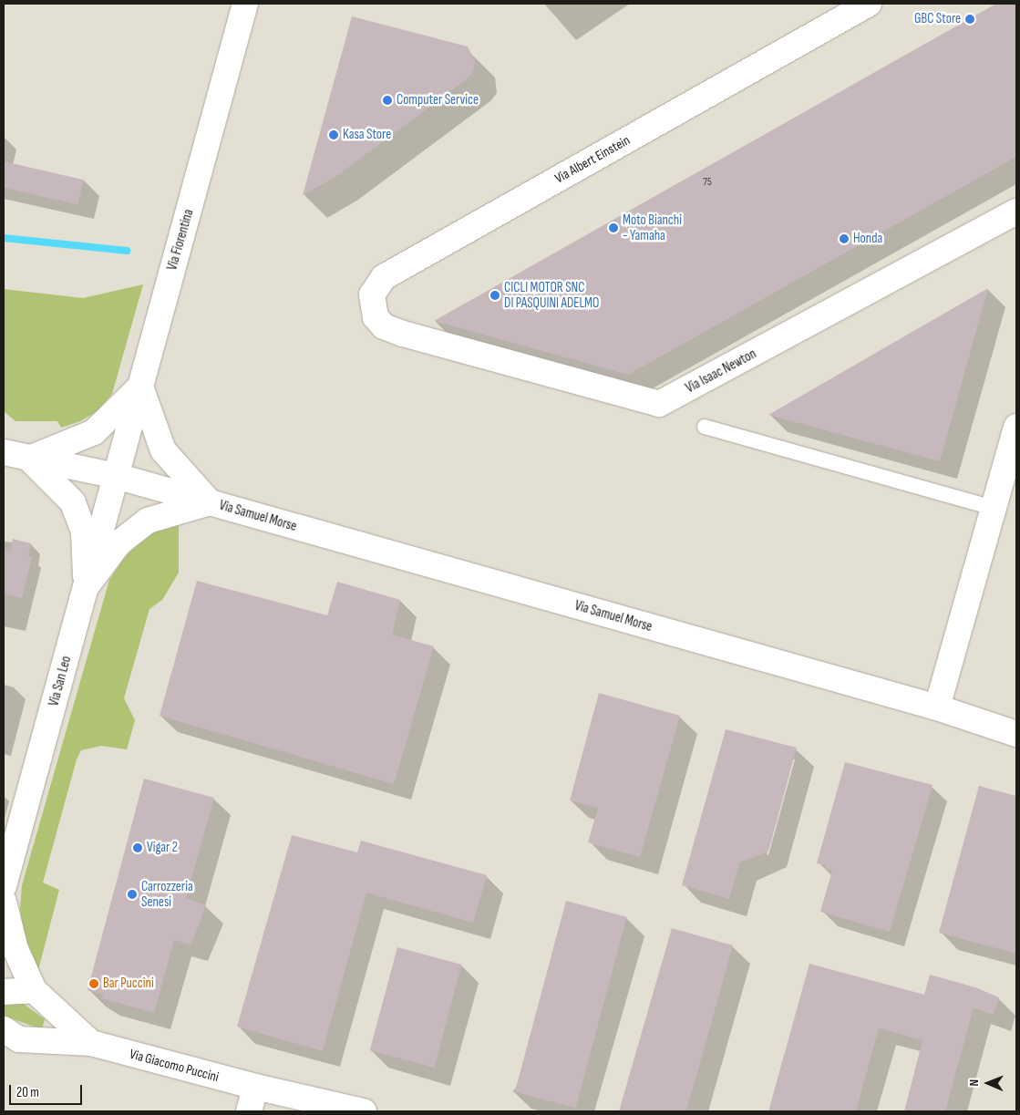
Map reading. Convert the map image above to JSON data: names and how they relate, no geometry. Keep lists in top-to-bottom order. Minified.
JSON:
{"streets":{"street":["Via Albert Einstein","Via Fiorentina","Via Isaac Newton","Via Samuel Morse","Via San Leo","Via Giacomo Puccini"]},"crossings":[["Via Albert Einstein","Via Isaac Newton"],["Via Fiorentina","Via Samuel Morse"],["Via Fiorentina","Via San Leo"],["Via Samuel Morse","Via San Leo"]],"places":["GBC Store","Computer Service","Kasa Store","Moto Bianchi - Yamaha","Honda","CICLI MOTOR SNC DI PASQUINI ADELMO","Vigar 2","Carrozzeria Senesi","Bar Puccini"],"house_numbers":["75"],"scale_bar":"20 m","north":"left"}
